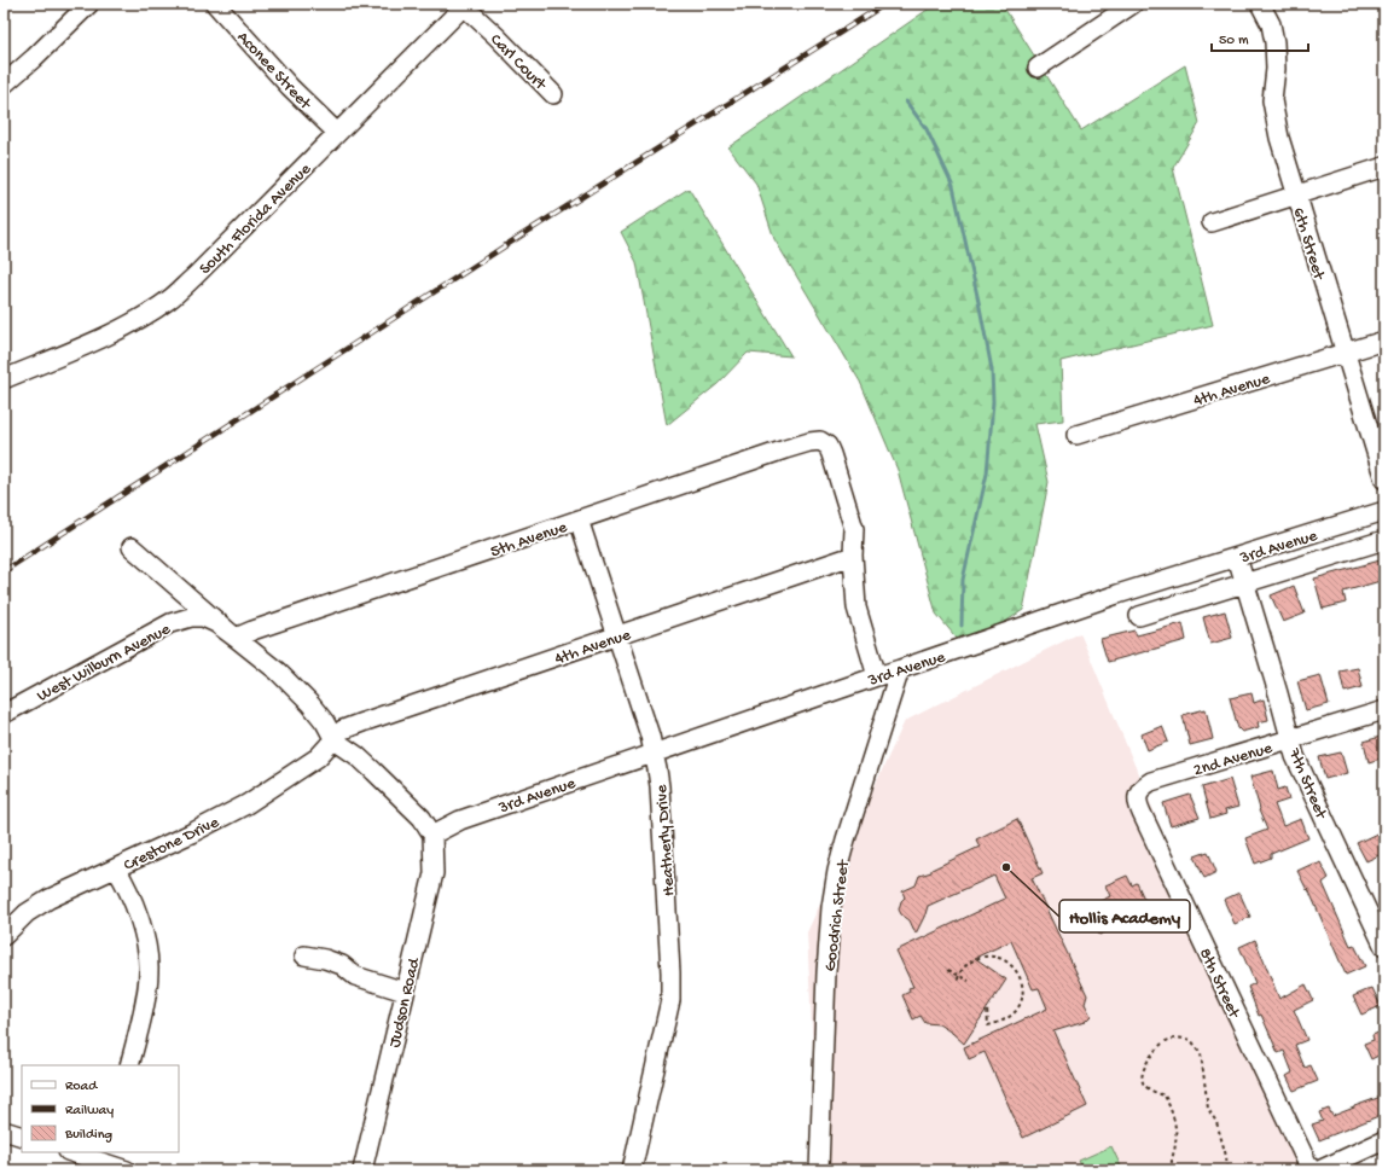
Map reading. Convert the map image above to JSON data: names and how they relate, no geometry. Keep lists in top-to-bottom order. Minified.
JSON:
{"streets":{"street":["Carl Court","Aconee Street","South Florida Avenue","6th Street","4th Avenue","5th Avenue","3rd Avenue","West Wilburn Avenue","2nd Avenue","7th Street","Heatherly Drive","Crestone Drive","Goodrich Street","8th Street","Judson Road"]},"crossings":[["Carl Court","South Florida Avenue"],["Aconee Street","South Florida Avenue"],["6th Street","4th Avenue"],["4th Avenue","5th Avenue"],["4th Avenue","West Wilburn Avenue"],["4th Avenue","Heatherly Drive"],["4th Avenue","Crestone Drive"],["5th Avenue","West Wilburn Avenue"],["5th Avenue","Heatherly Drive"],["3rd Avenue","West Wilburn Avenue"],["3rd Avenue","7th Street"],["3rd Avenue","Heatherly Drive"],["3rd Avenue","Goodrich Street"],["3rd Avenue","Judson Road"],["West Wilburn Avenue","Crestone Drive"],["West Wilburn Avenue","Judson Road"],["2nd Avenue","7th Street"],["2nd Avenue","8th Street"]],"places":["Hollis Academy"],"legend":["Road","Railway","Building"],"scale_bar":"50 m"}
